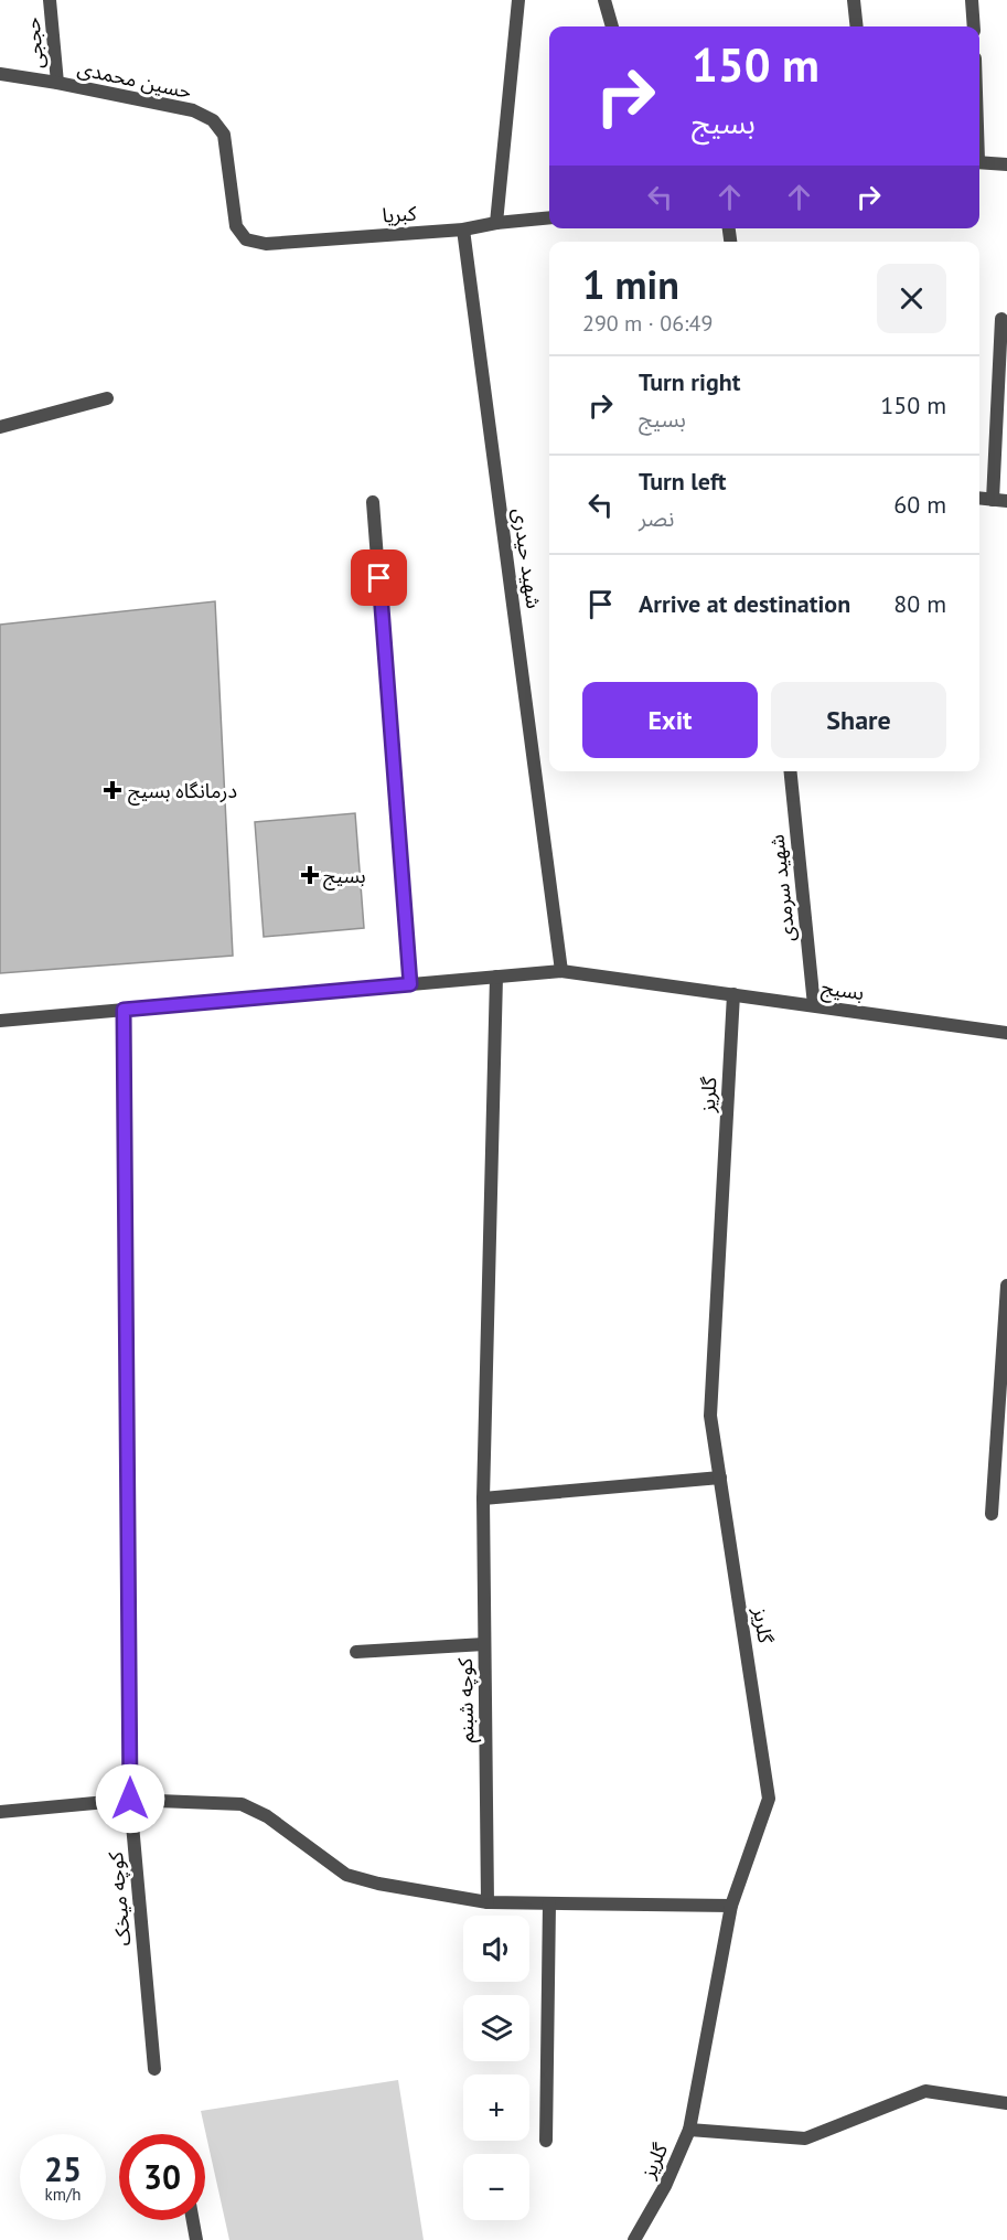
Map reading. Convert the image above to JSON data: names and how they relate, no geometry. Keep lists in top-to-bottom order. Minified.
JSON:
{"streets":{"street":["حججی","حسین محمدی","کبریا","شهید حیدری","شهید سرمدی","بسیج","گلریز","کوچه شبنم","کوچه میخک"]},"crossings":[["حججی","حسین محمدی"],["حسین محمدی","کبریا"],["کبریا","شهید حیدری"],["شهید حیدری","بسیج"],["شهید سرمدی","بسیج"],["بسیج","گلریز"],["بسیج","کوچه شبنم"],["بسیج","کوچه میخک"]],"places":{"health":["درمانگاه بسیج","بسیج"]},"page":{"turn":["150 m","بسیج"],"heading":["1 min","290 m · 06:49"],"list":[{"name":"Turn right","note":"بسیج","value":"150 m"},{"name":"Turn left","note":"نصر","value":"60 m"},{"name":"Arrive at destination","value":"80 m"}],"buttons":["Exit","Share"],"map_buttons":["+","−"],"speed":"25 km/h","limit":"30"}}
